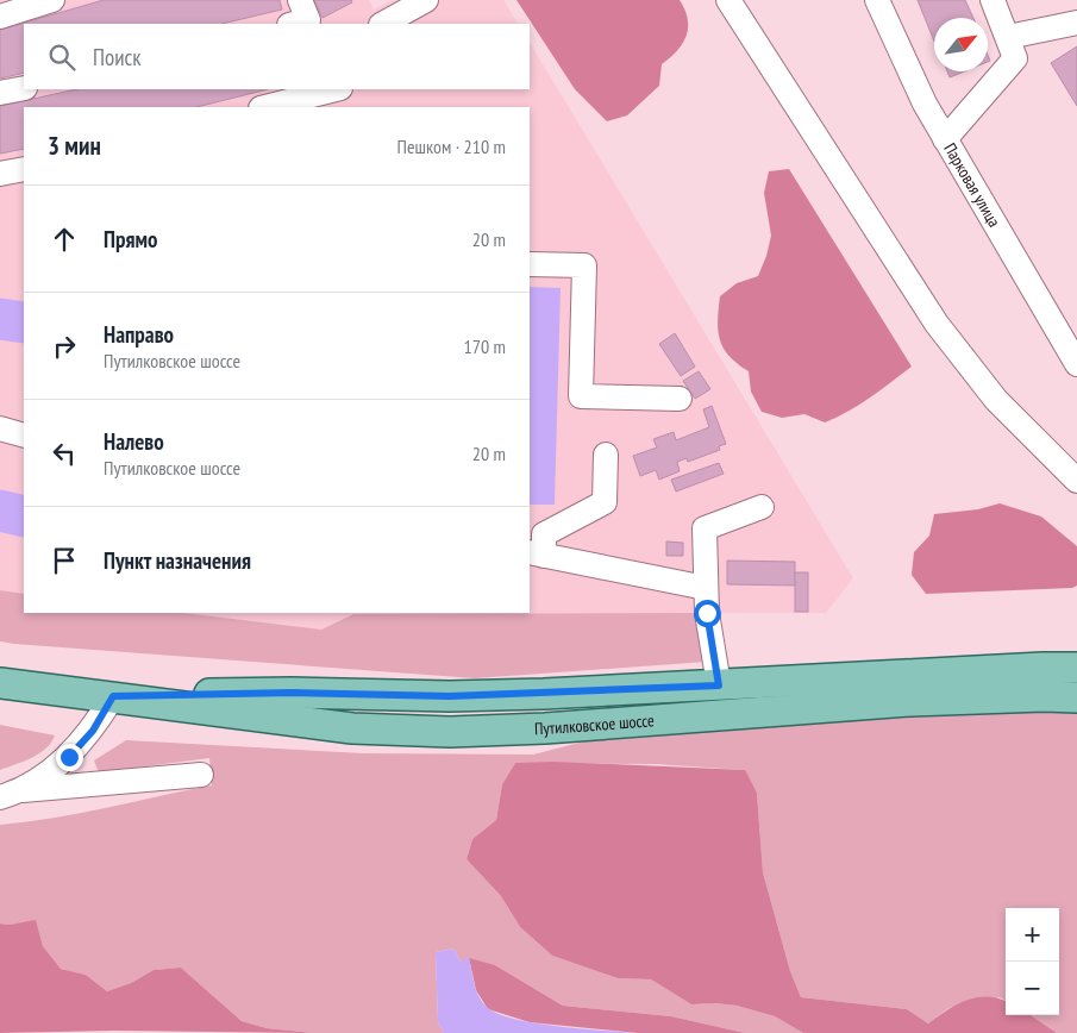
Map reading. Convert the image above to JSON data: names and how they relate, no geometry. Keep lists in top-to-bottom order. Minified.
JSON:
{"streets":{"main road":["Путилковское шоссе"],"street":["Парковая улица"]},"north":"top right","page":{"search":"Поиск","heading":["3 мин","Пешком · 210 m"],"list":[["Прямо","20 m"],["Направо","Путилковское шоссе","170 m"],["Налево","Путилковское шоссе","20 m"],"Пункт назначения"],"map_buttons":["+","−"]}}
